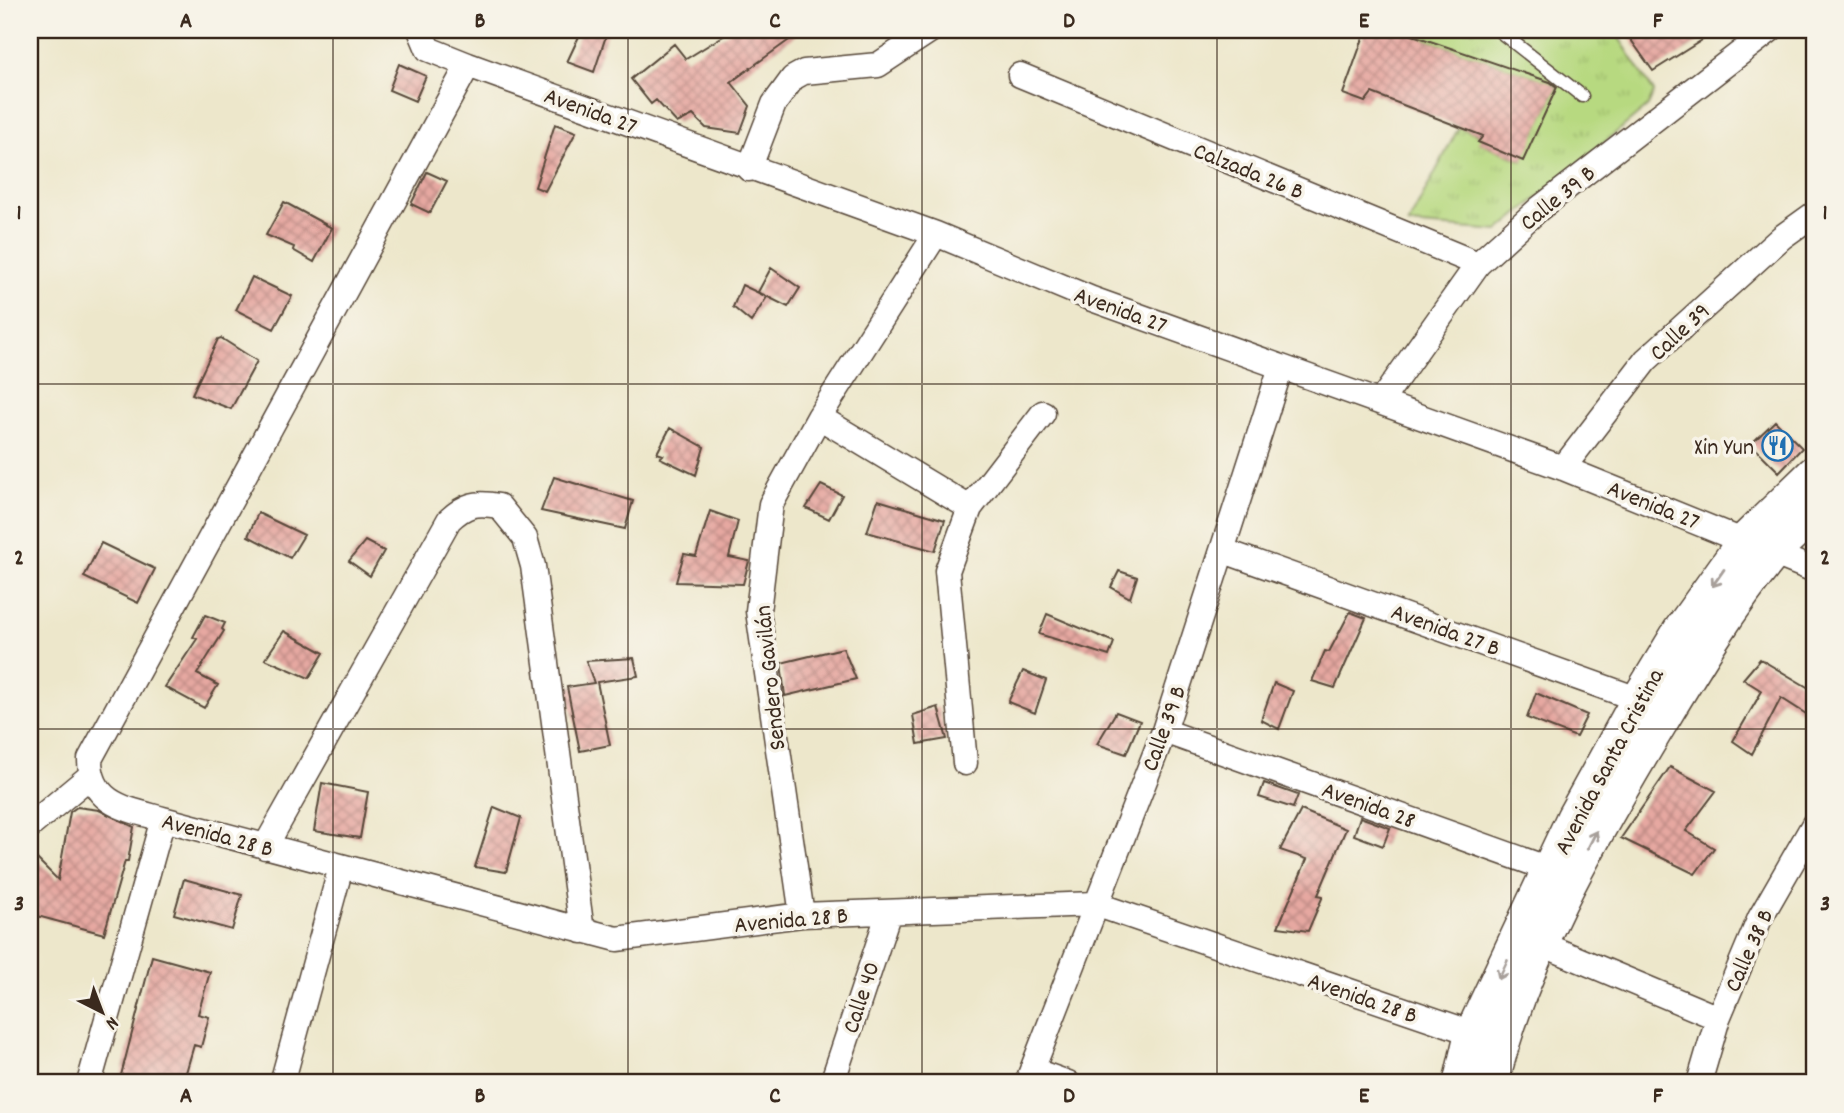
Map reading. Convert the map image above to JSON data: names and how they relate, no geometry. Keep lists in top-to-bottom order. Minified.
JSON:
{"streets":{"street":["Avenida 27","Calzada 26 B","Calle 39 B","Calle 39","Avenida 27 B","Sendero Gavilán","Avenida Santa Cristina","Avenida 28","Avenida 28 B","Calle 38 B","Calle 40"]},"crossings":[["Avenida 27","Calle 39 B"],["Avenida 27","Calle 39"],["Avenida 27","Sendero Gavilán"],["Avenida 27","Avenida Santa Cristina"],["Calzada 26 B","Calle 39 B"],["Calle 39 B","Avenida 27 B"],["Calle 39 B","Avenida 28"],["Calle 39 B","Avenida 28 B"],["Avenida 27 B","Avenida Santa Cristina"],["Sendero Gavilán","Avenida 28 B"],["Avenida Santa Cristina","Avenida 28"],["Avenida Santa Cristina","Avenida 28 B"],["Avenida 28 B","Calle 40"]],"places":{"restaurant":["Xin Yun"]},"north":"bottom right","grid":{"columns":["A","B","C","D","E","F"],"rows":["1","2","3"]}}
